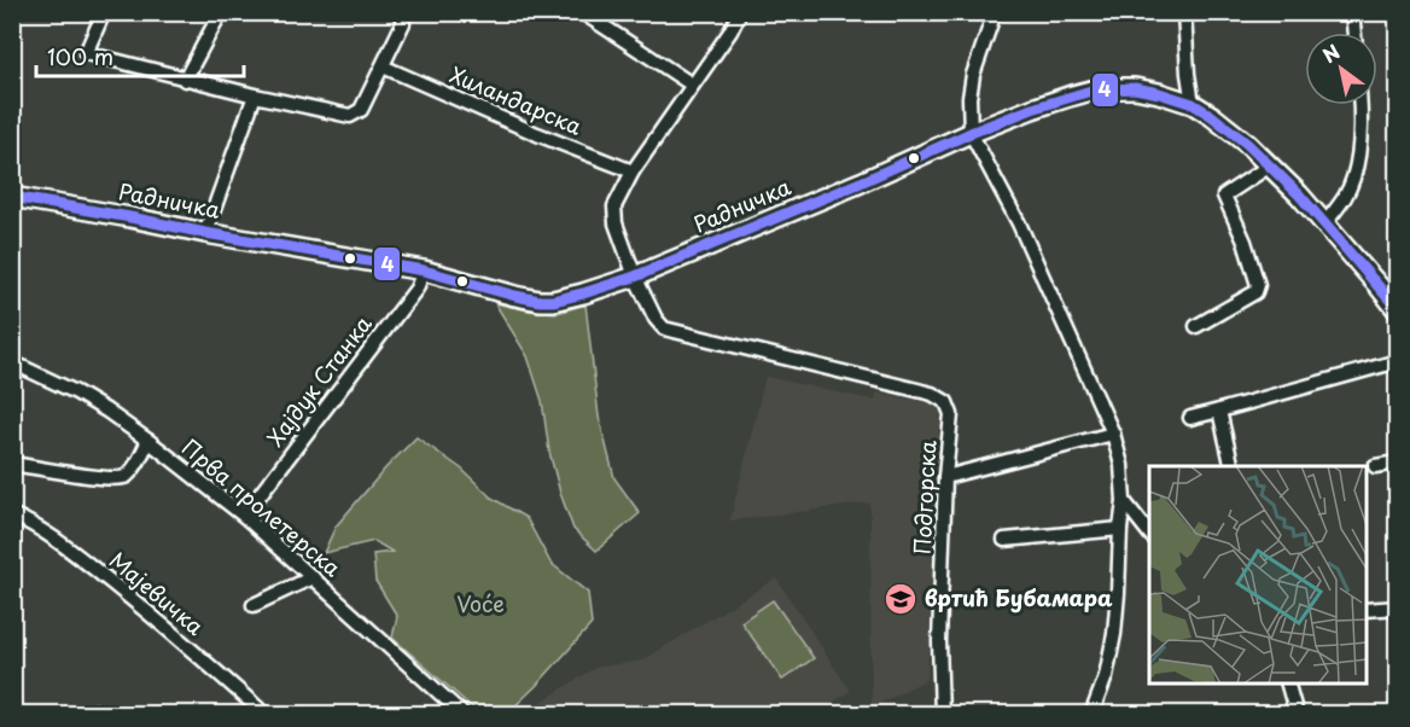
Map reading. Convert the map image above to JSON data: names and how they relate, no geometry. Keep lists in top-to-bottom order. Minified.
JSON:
{"streets":{"street":["Хиландарска","Радничка","Хајдук Станка","Подгорска","Прва пролетерска","Мајевичка"]},"crossings":[["Радничка","Хајдук Станка"],["Радничка","Подгорска"],["Хајдук Станка","Прва пролетерска"]],"parks":["Voće"],"places":{"school or university":["вртић Бубамара"]},"lines":["transit line 4"],"scale_bar":"100 m","north":"top left"}
